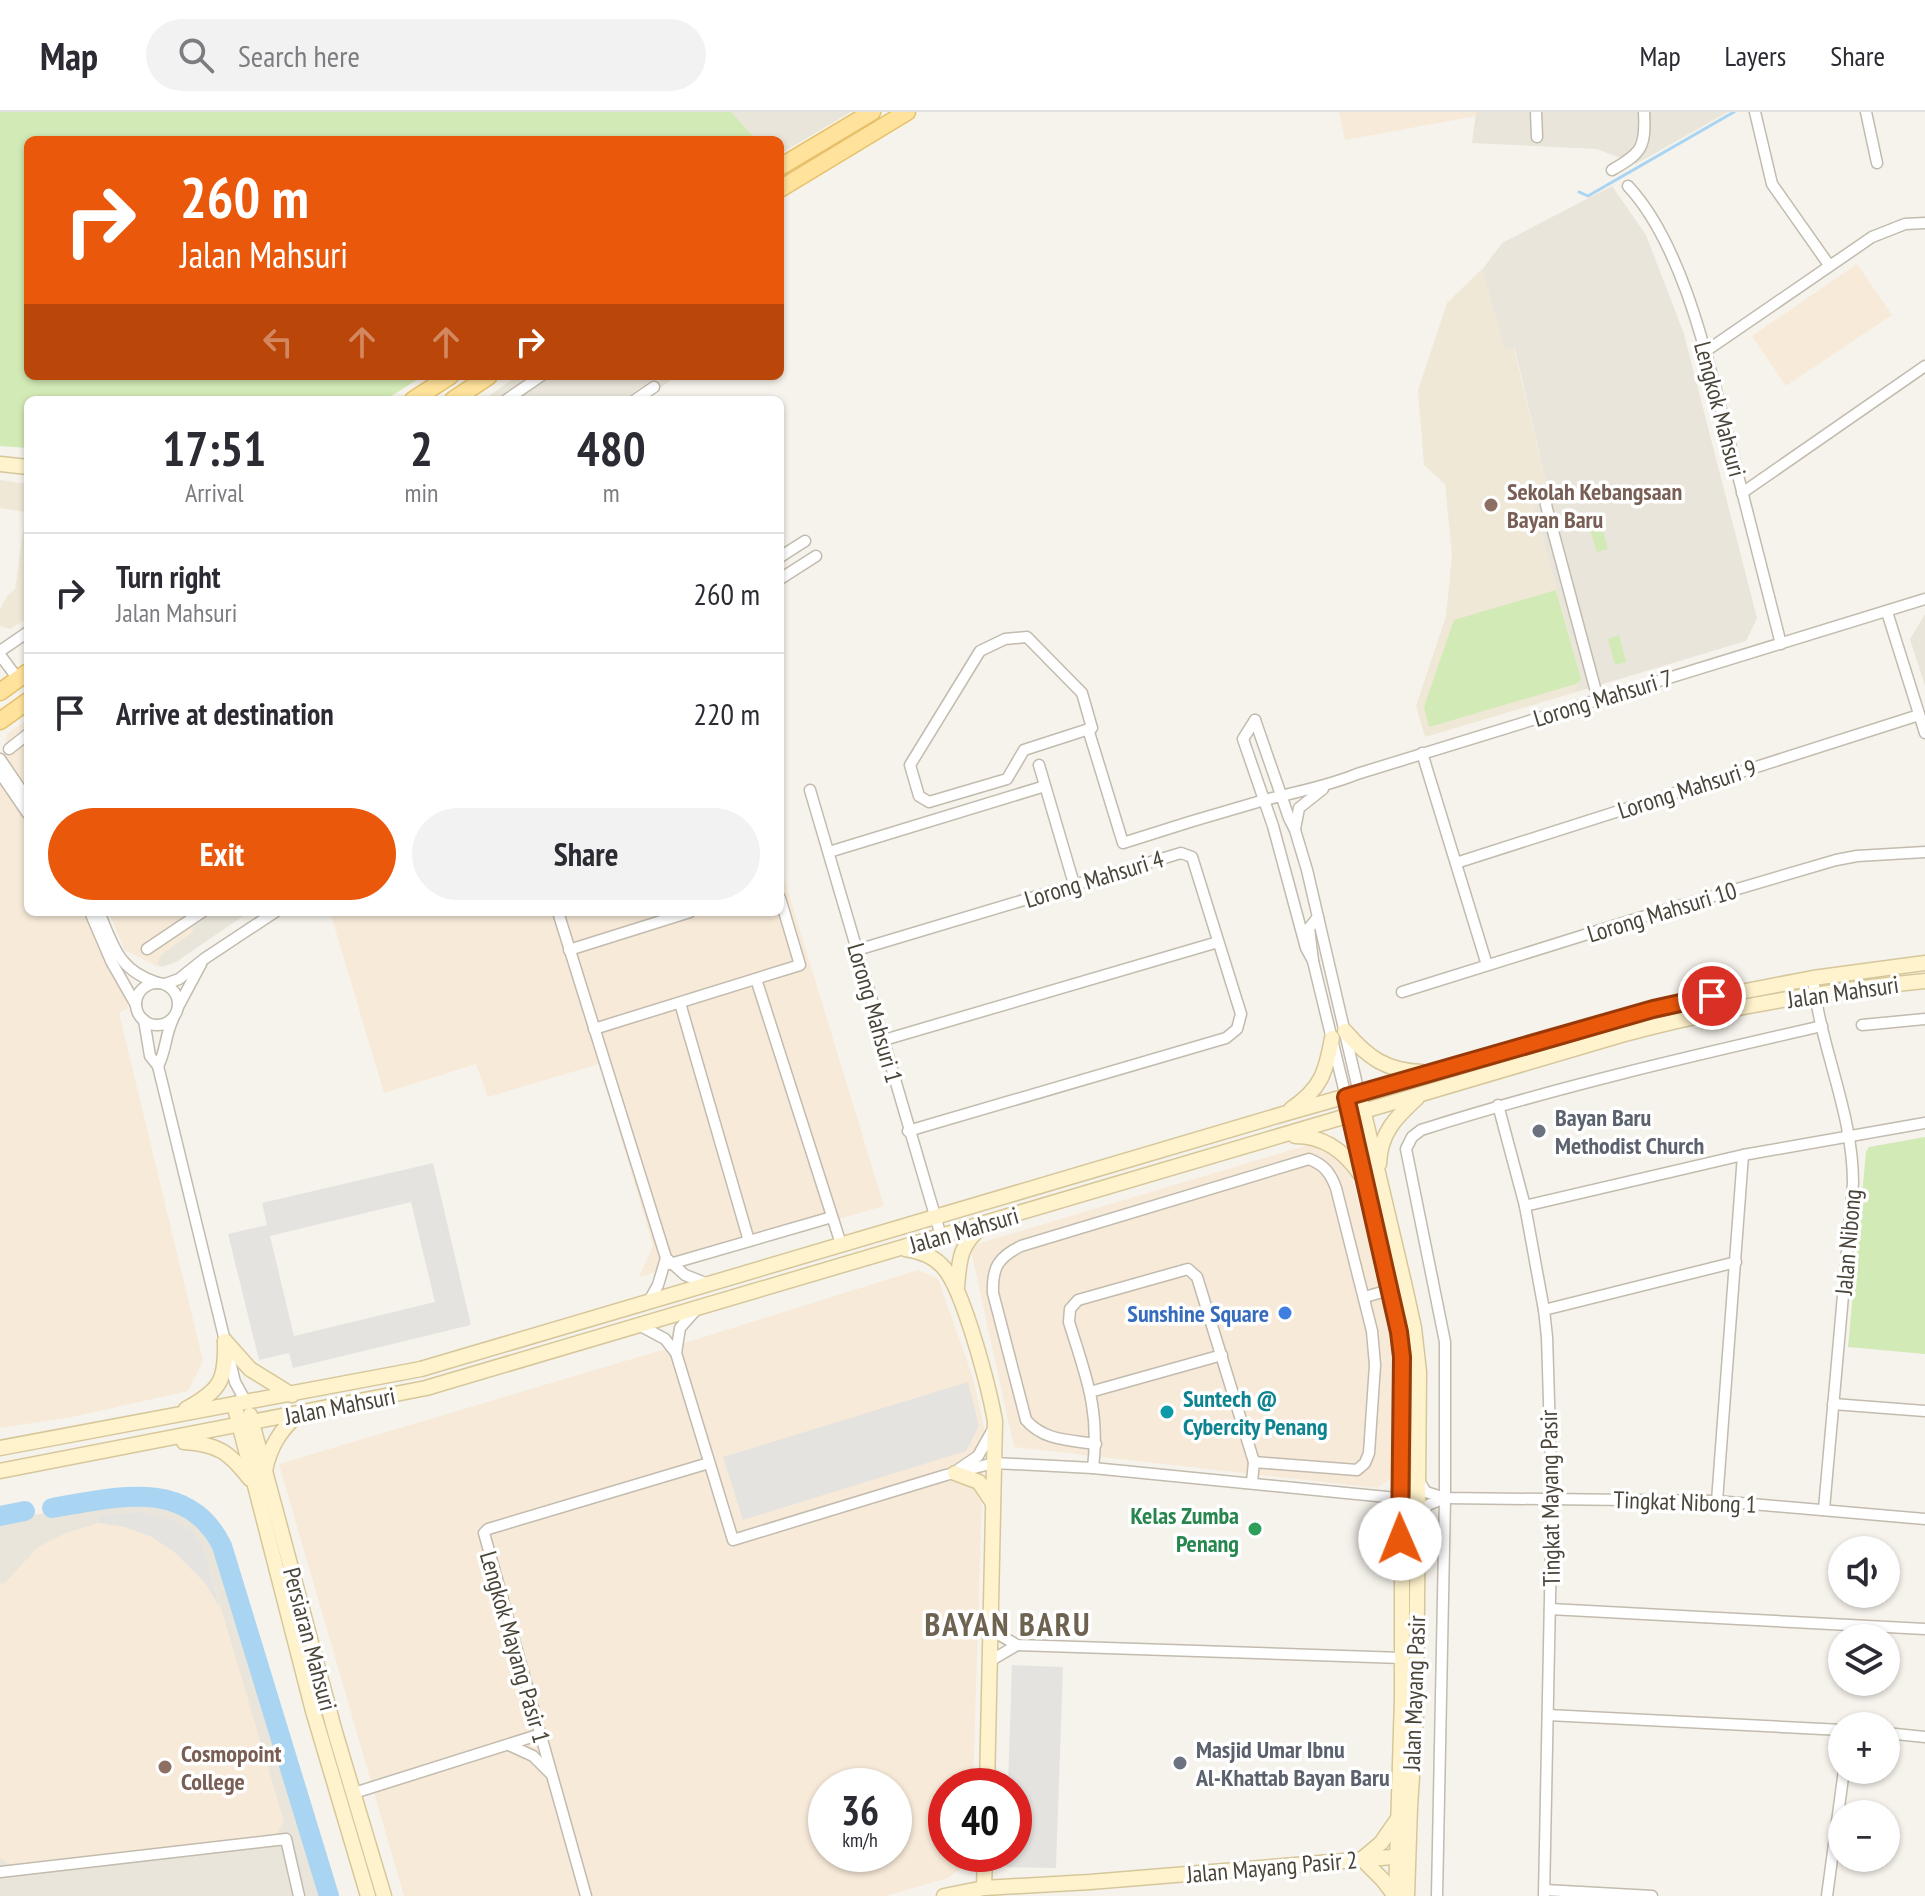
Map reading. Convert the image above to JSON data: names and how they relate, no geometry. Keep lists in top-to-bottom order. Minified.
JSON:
{"streets":{"street":["Lengkok Mahsuri","Lorong Mahsuri 7","Lorong Mahsuri 9","Lorong Mahsuri 4","Lorong Mahsuri 10","Jalan Mahsuri","Lorong Mahsuri 1","Jalan Nibong","Tingkat Mayang Pasir","Tingkat Nibong 1","Persiaran Mahsuri","Lengkok Mayang Pasir 1","Jalan Mayang Pasir","Jalan Mayang Pasir 2"]},"crossings":[["Lengkok Mahsuri","Lorong Mahsuri 7"],["Lorong Mahsuri 4","Lorong Mahsuri 1"],["Jalan Mahsuri","Lorong Mahsuri 1"],["Jalan Mahsuri","Jalan Nibong"],["Jalan Mahsuri","Persiaran Mahsuri"],["Jalan Mahsuri","Jalan Mayang Pasir"],["Jalan Nibong","Tingkat Nibong 1"],["Tingkat Mayang Pasir","Tingkat Nibong 1"],["Tingkat Mayang Pasir","Jalan Mayang Pasir"],["Tingkat Nibong 1","Jalan Mayang Pasir"],["Jalan Mayang Pasir","Jalan Mayang Pasir 2"]],"districts":["BAYAN BARU"],"places":["Sekolah Kebangsaan Bayan Baru","Bayan Baru Methodist Church","Sunshine Square","Suntech @ Cybercity Penang","Kelas Zumba Penang","Masjid Umar Ibnu Al-Khattab Bayan Baru","Cosmopoint College"],"page":{"header":"Map","search":"Search here","nav":["Map","Layers","Share"],"turn":["260 m","Jalan Mahsuri"],"eta":["17:51","Arrival","2","min","480","m"],"list":[{"name":"Turn right","note":"Jalan Mahsuri","value":"260 m"},{"name":"Arrive at destination","value":"220 m"}],"buttons":["Exit","Share"],"map_buttons":["+","−"],"speed":"36 km/h","limit":"40"}}
